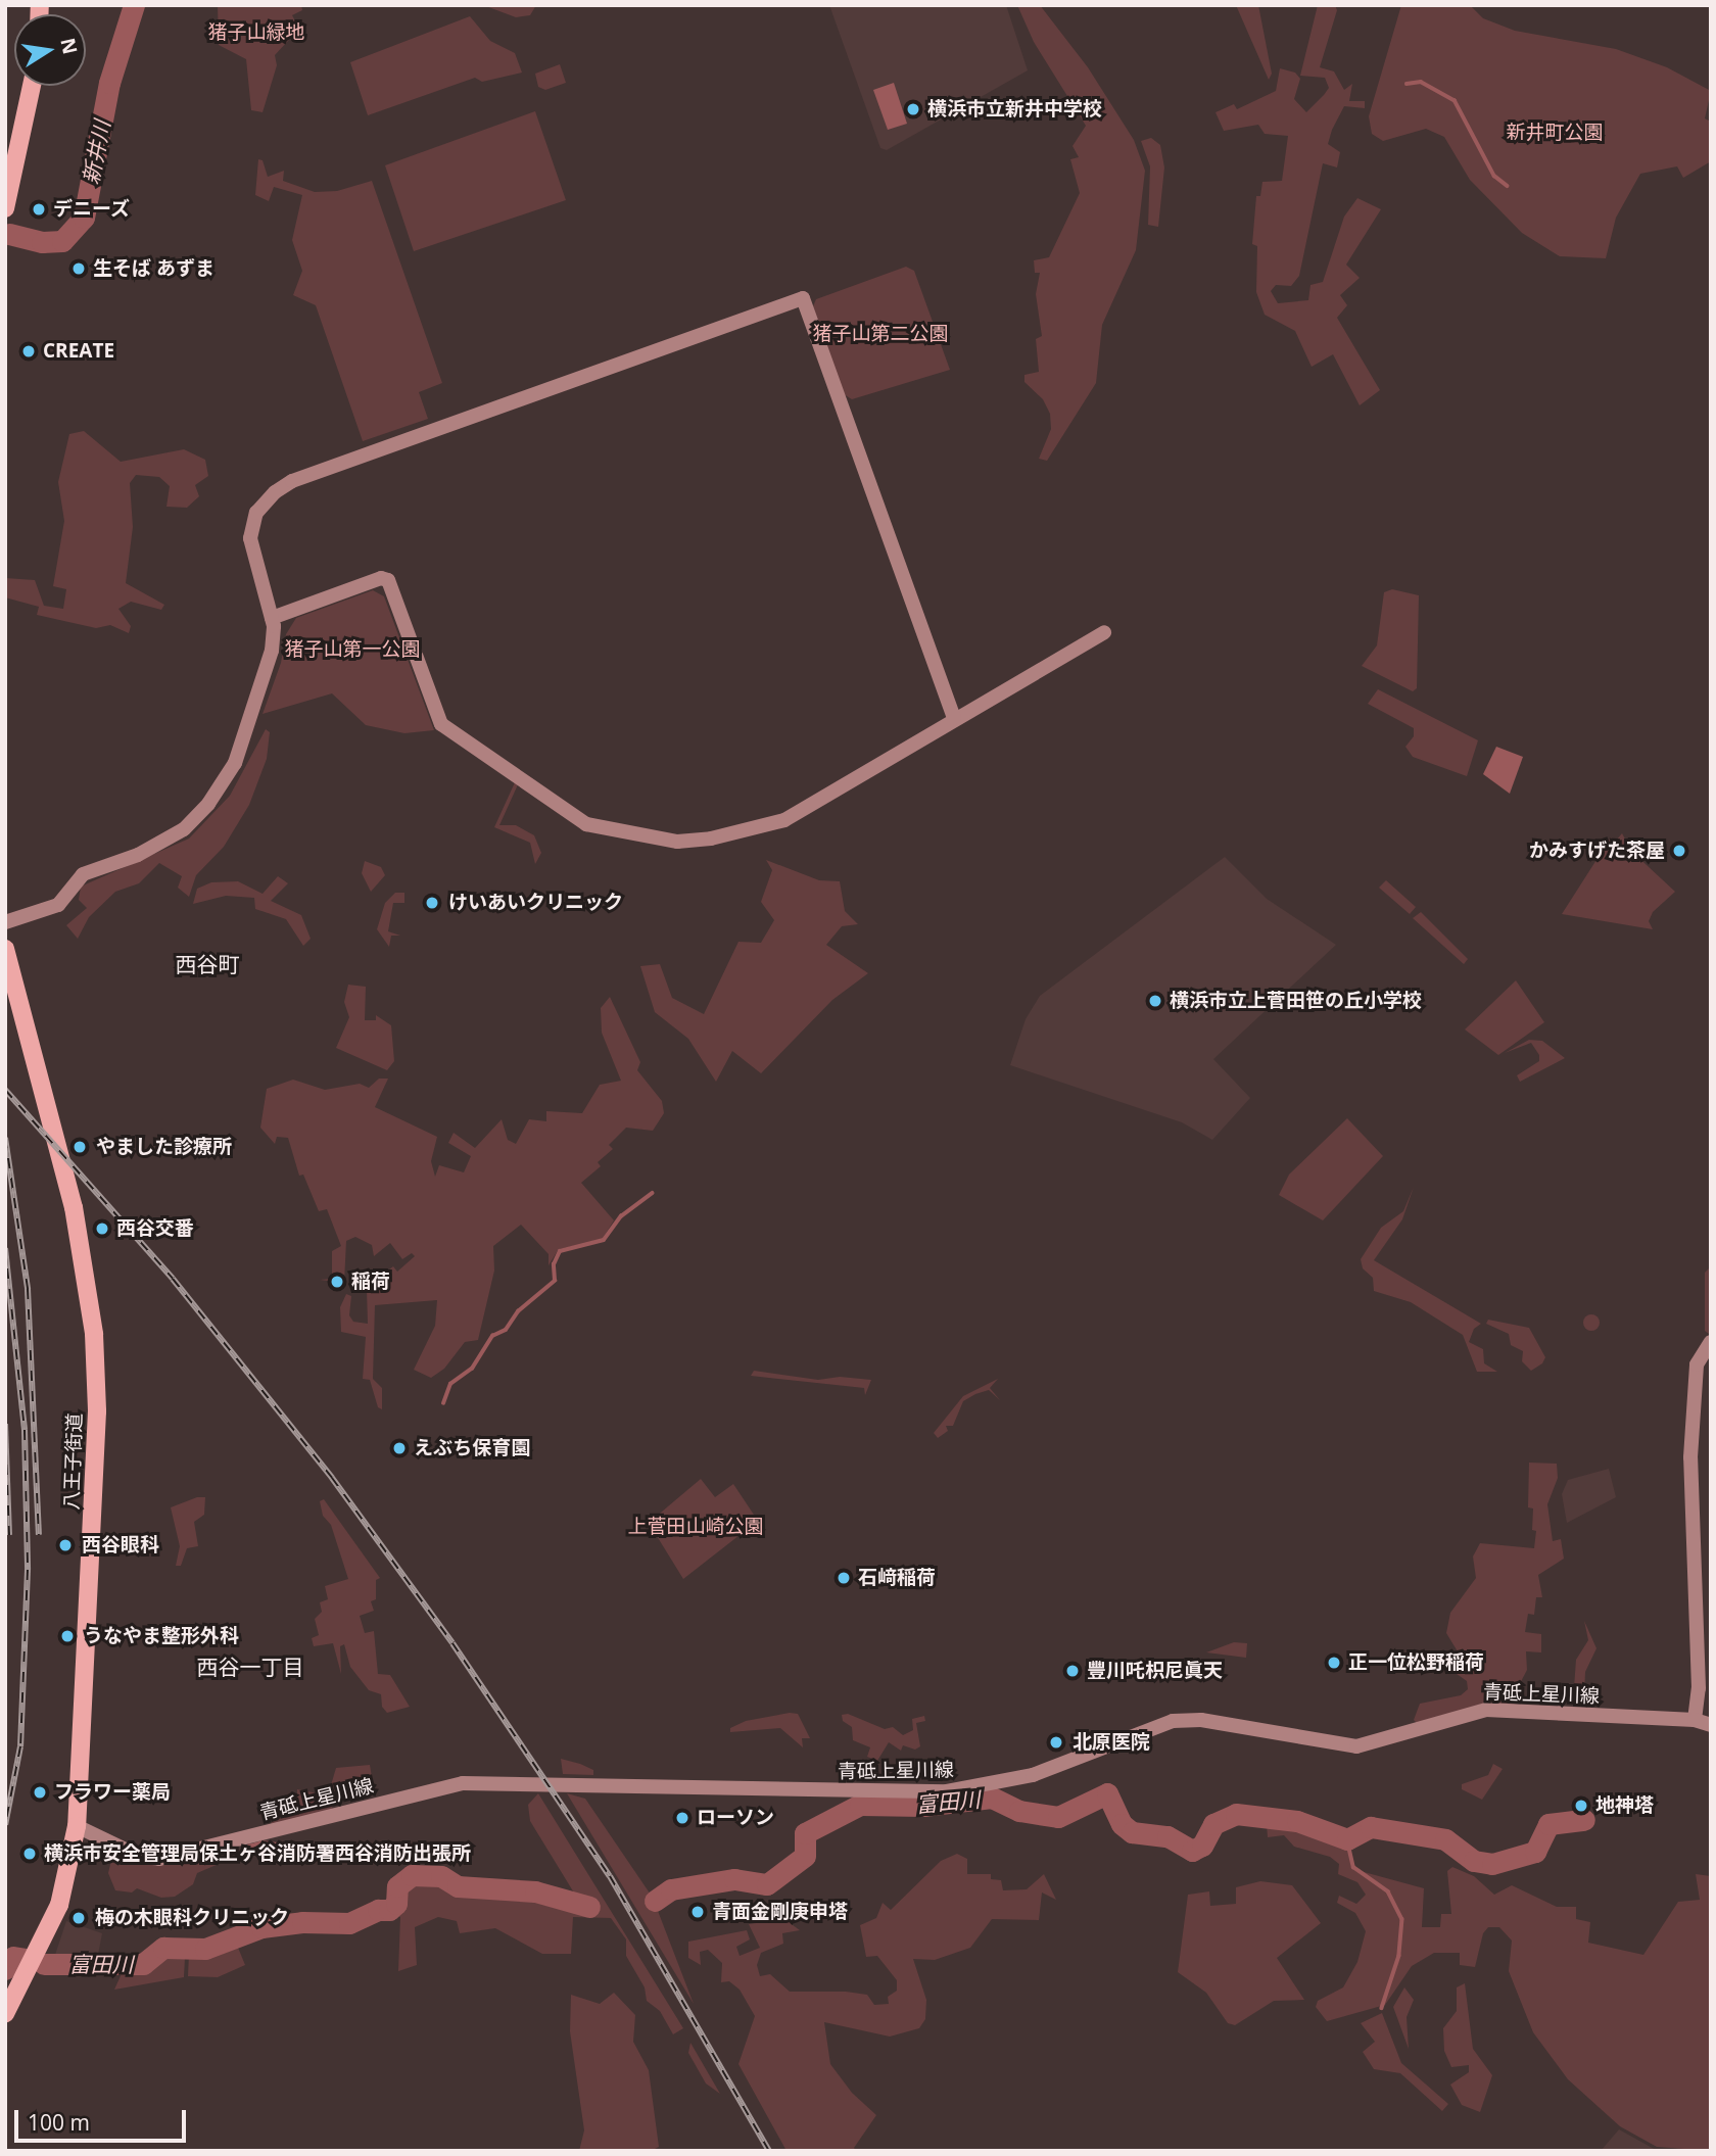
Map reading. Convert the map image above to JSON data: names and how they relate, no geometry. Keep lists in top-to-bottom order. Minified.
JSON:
{"streets":{"highway":["八王子街道"],"street":["青砥上星川線"]},"crossings":[["八王子街道","青砥上星川線"]],"districts":["西谷町","西谷一丁目"],"water":["新井川","富田川"],"parks":["猪子山緑地","新井町公園","猪子山第二公園","猪子山第一公園","上菅田山崎公園"],"places":["横浜市立新井中学校","デニーズ","生そば あずま","CREATE","かみすげた茶屋","けいあいクリニック","横浜市立上菅田笹の丘小学校","やました診療所","西谷交番","稲荷","えぶち保育園","西谷眼科","石﨑稲荷","うなやま整形外科","正一位松野稲荷","豐川吒枳尼眞天","北原医院","フラワー薬局","地神塔","ローソン","横浜市安全管理局保土ヶ谷消防署西谷消防出張所","青面金剛庚申塔","梅の木眼科クリニック"],"scale_bar":"100 m","north":"right"}
